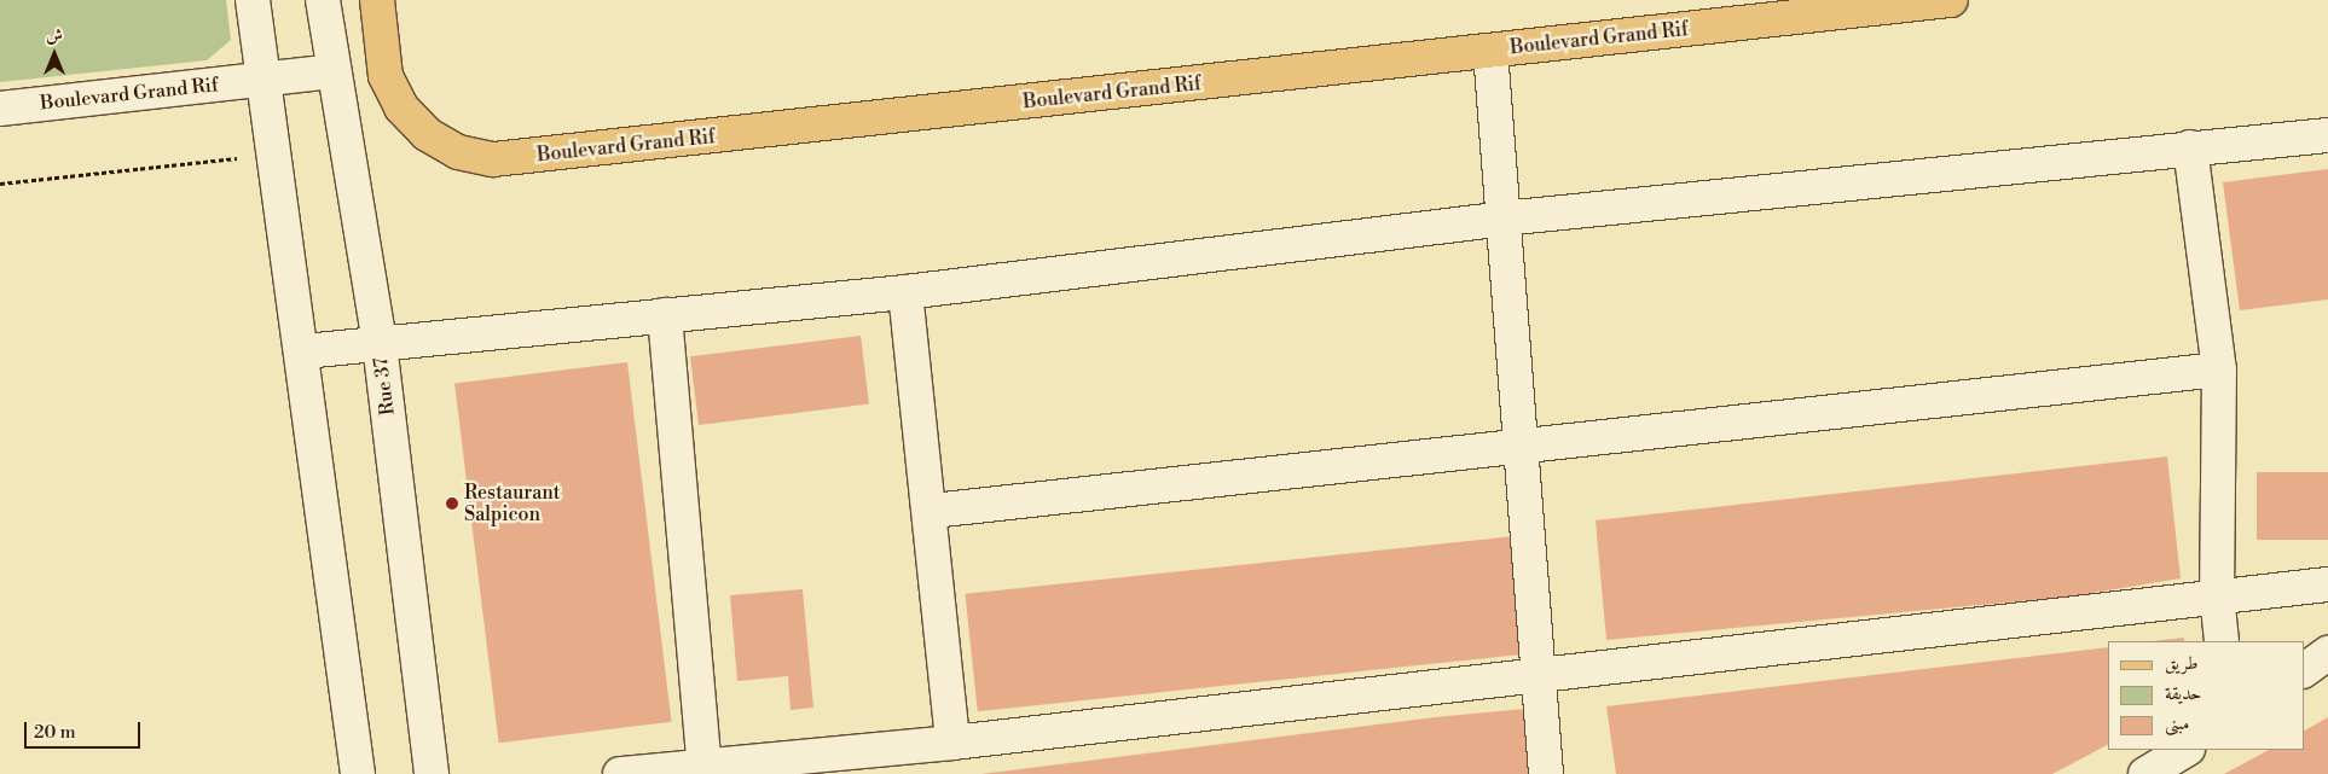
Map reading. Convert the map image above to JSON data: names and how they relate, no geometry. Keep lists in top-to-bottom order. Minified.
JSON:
{"streets":{"main road":["Boulevard Grand Rif"],"street":["Rue 37"]},"crossings":[["Boulevard Grand Rif","Rue 37"]],"places":["Restaurant Salpicon"],"legend":["طريق","حديقة","مبنى"],"scale_bar":"20 m","north":"top"}
